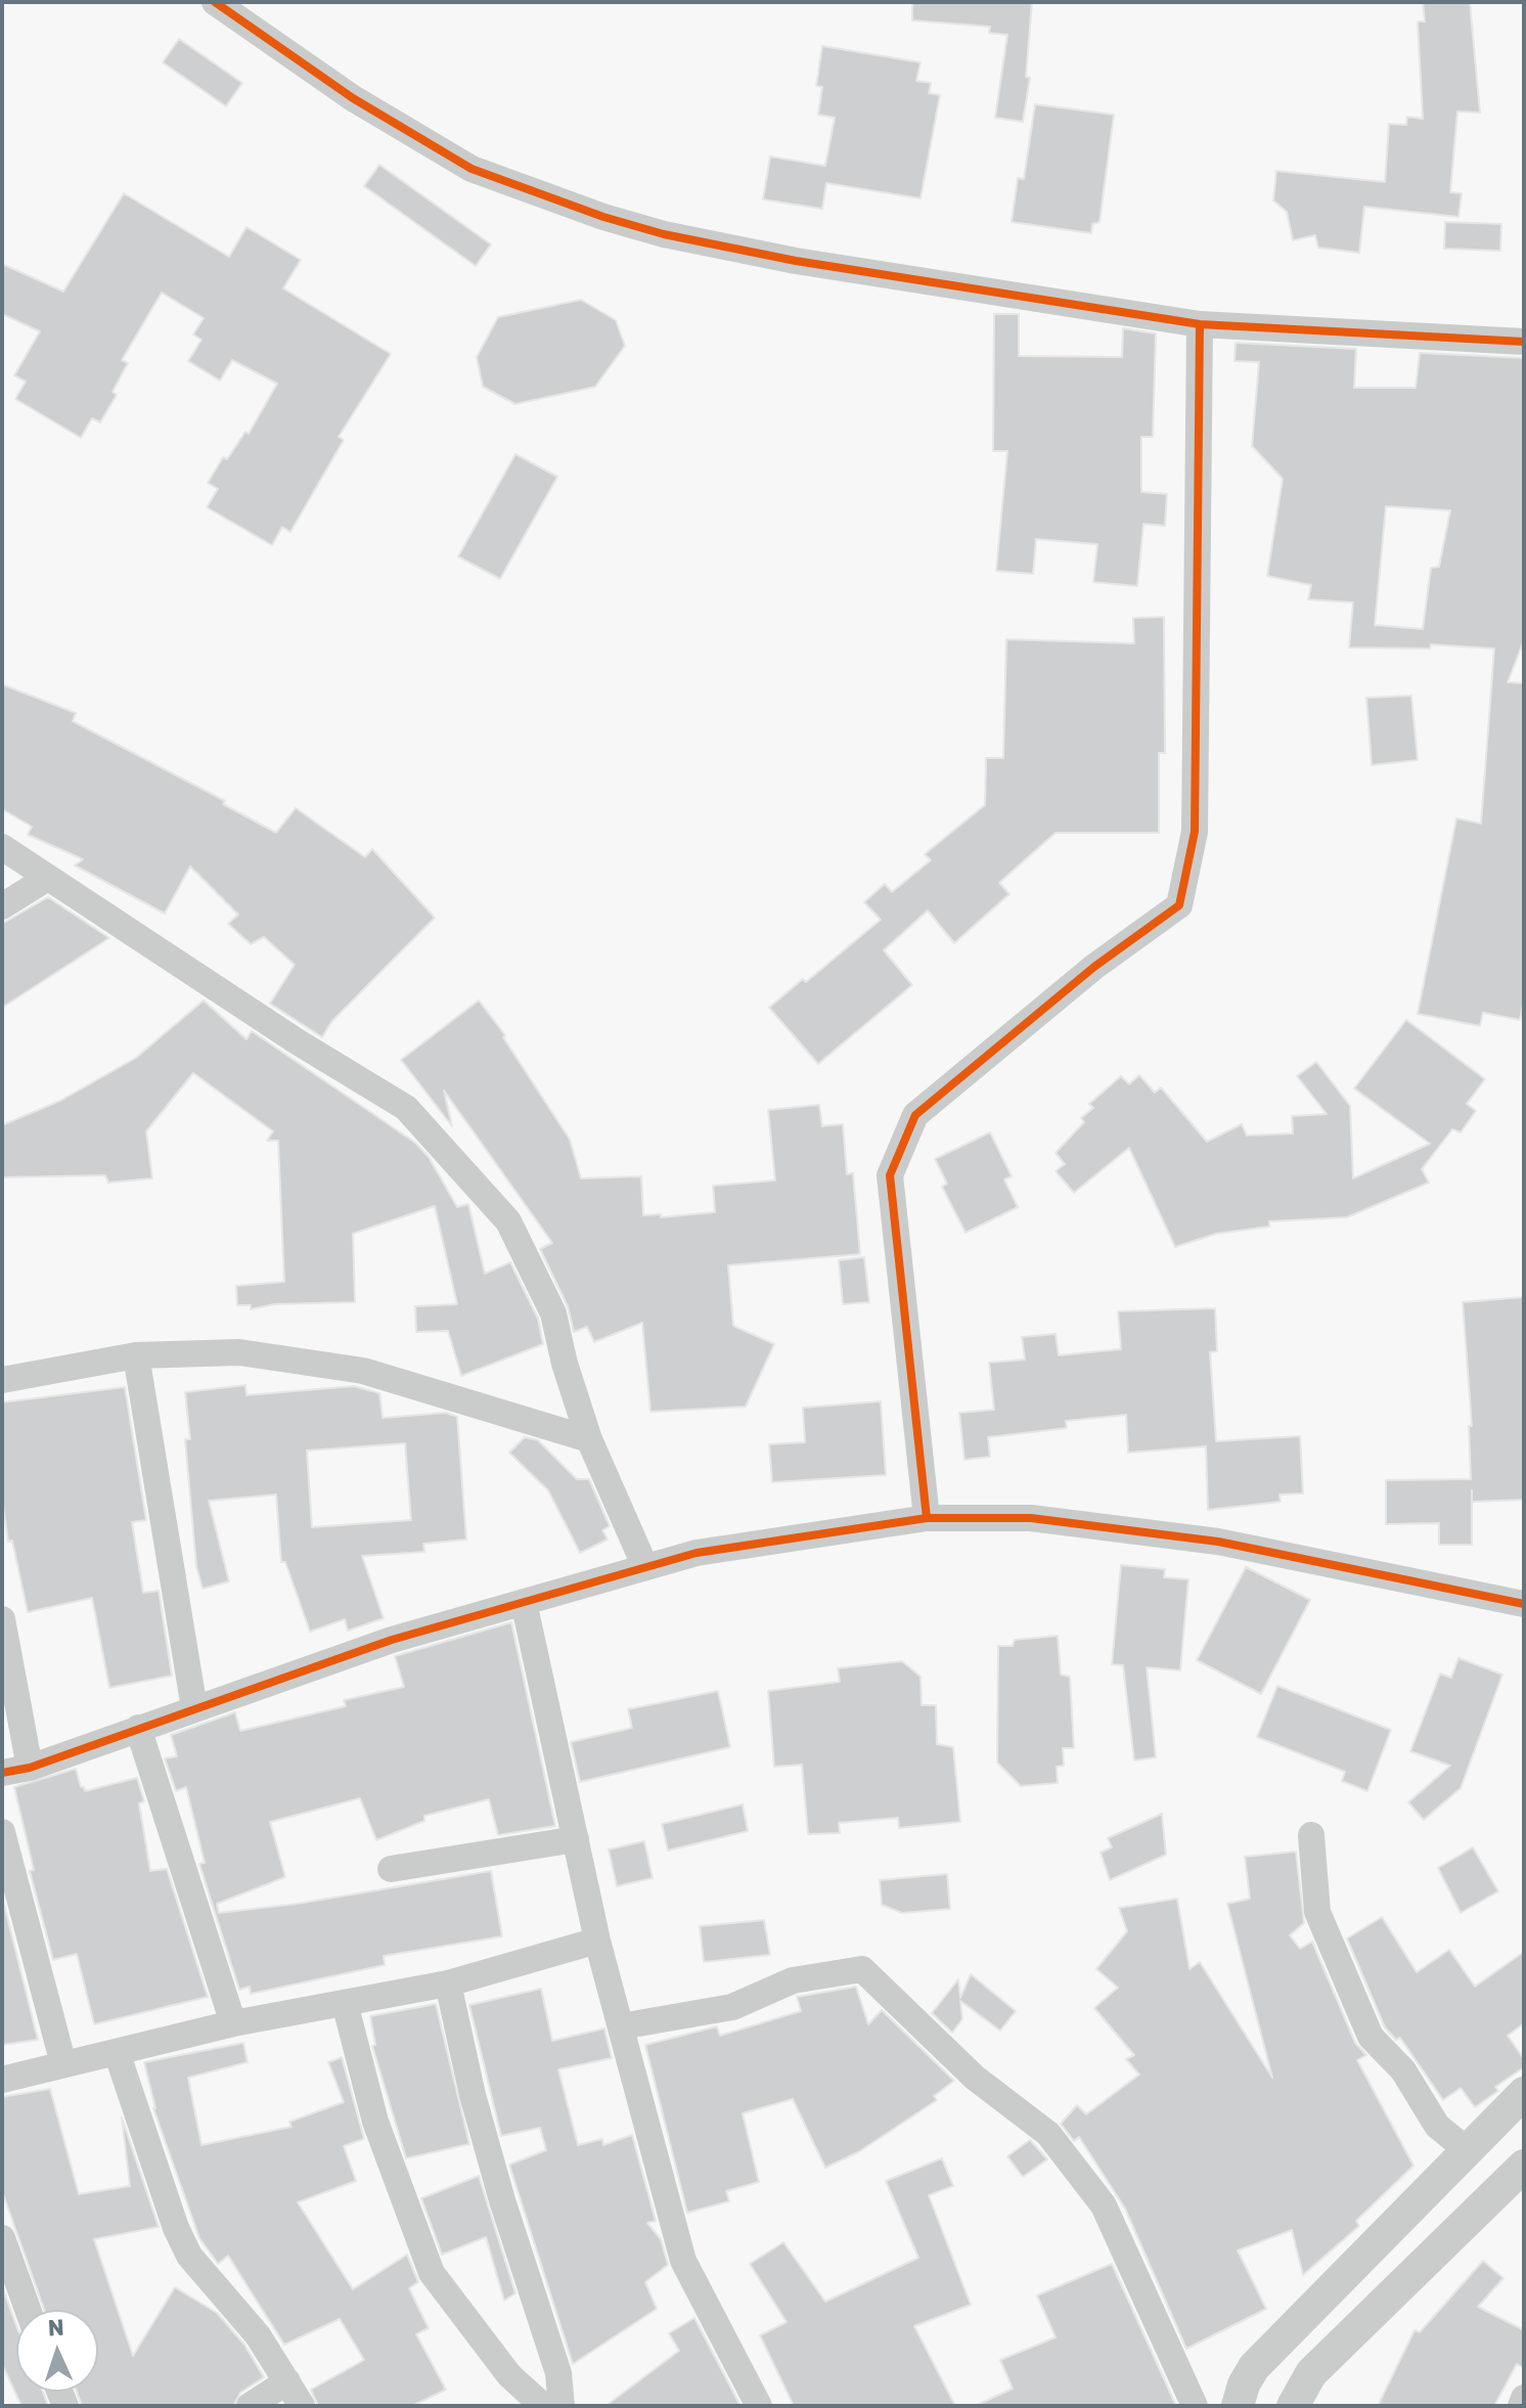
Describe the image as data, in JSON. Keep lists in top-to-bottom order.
{
  "north": "top"
}
